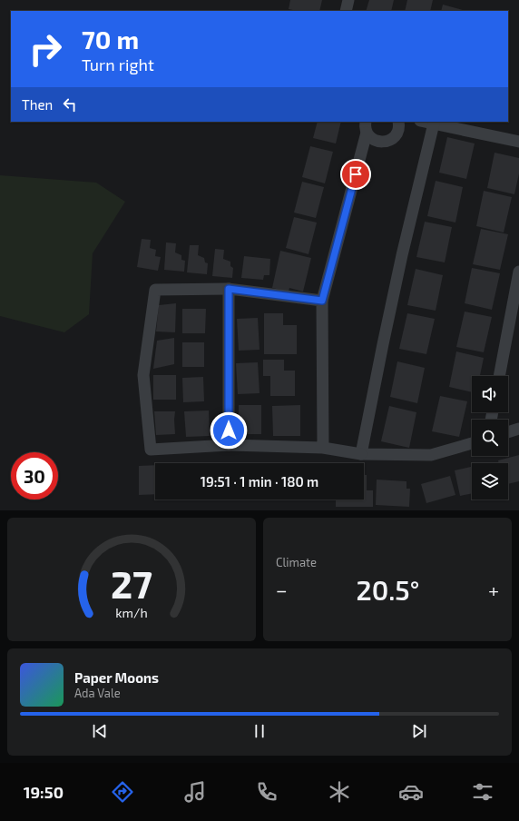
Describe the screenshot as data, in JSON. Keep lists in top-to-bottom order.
{
  "page": {
    "turn": ["70 m", "Turn right"],
    "then": "Then",
    "limit": "30",
    "trip": "19:51 · 1 min · 180 m",
    "tile": "Climate",
    "heat": ["−", "20.5°", "+"],
    "song": ["Paper Moons", "Ada Vale"],
    "tabs": "19:50",
    "gauge": ["27", "km/h"]
  }
}
